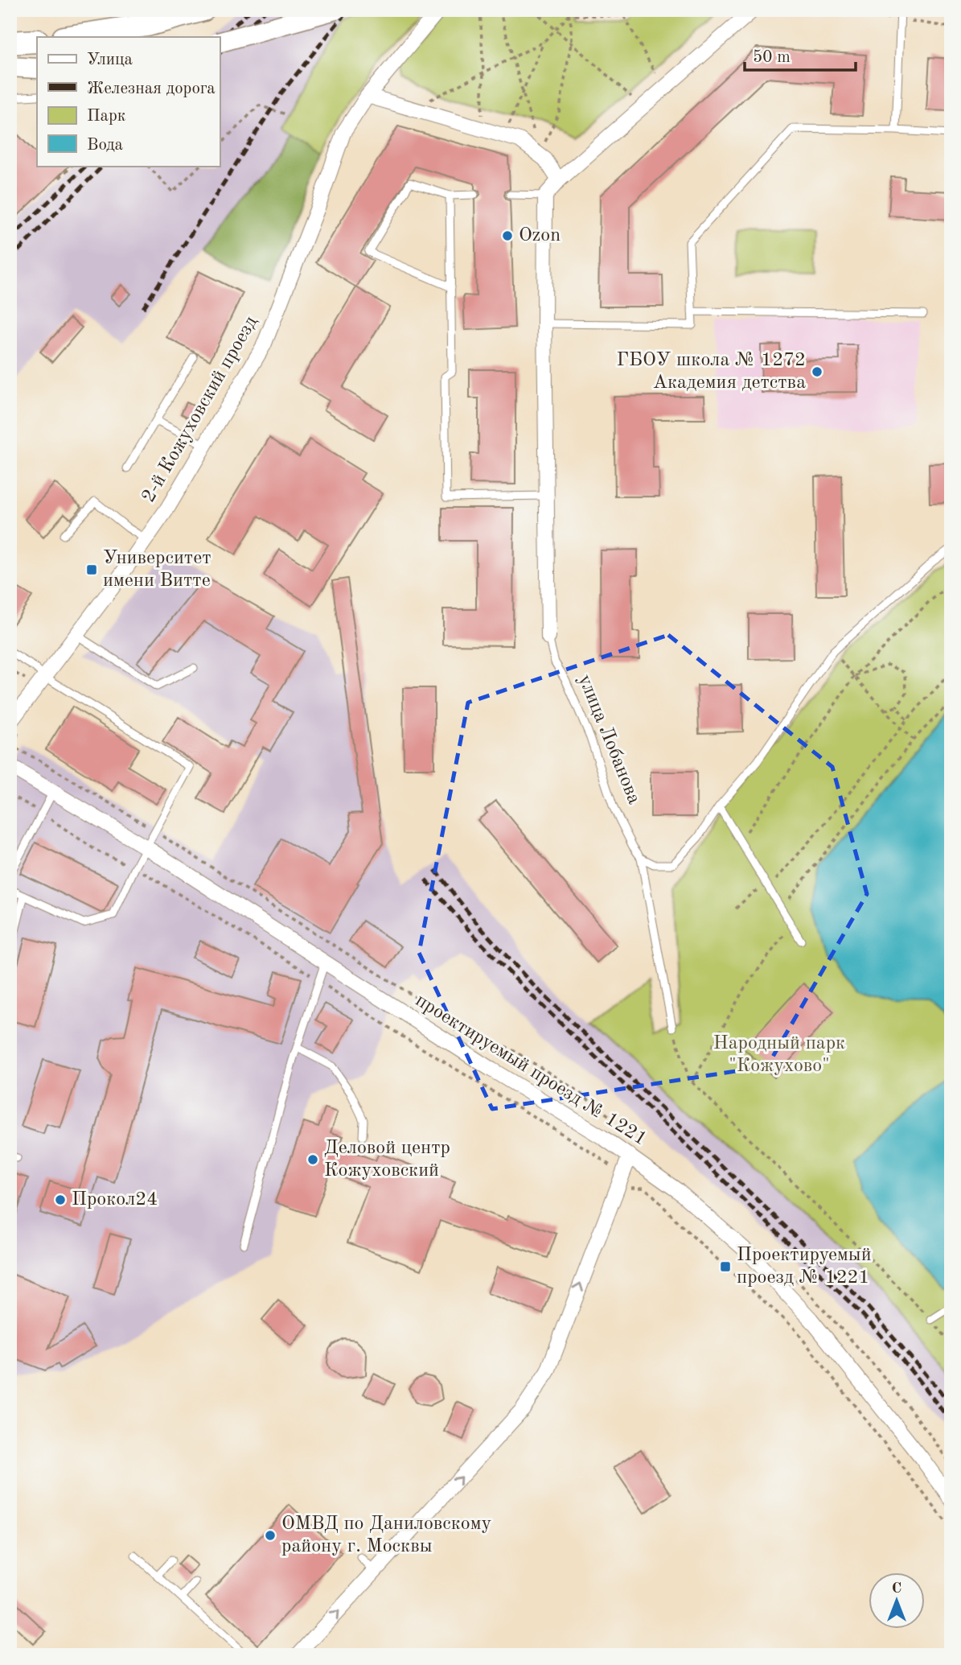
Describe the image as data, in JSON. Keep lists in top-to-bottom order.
{
  "streets": {
    "street": ["2-й Кожуховский проезд", "улица Лобанова", "проектируемый проезд № 1221"]
  },
  "parks": ["Народный парк \"Кожухово\""],
  "places": {
    "other": [
      "Ozon",
      "ГБОУ школа № 1272 Академия детства",
      "Деловой центр Кожуховский",
      "Прокол24",
      "ОМВД по Даниловскому району г. Москвы"
    ],
    "transit": ["Университет имени Витте", "Проектируемый проезд № 1221"]
  },
  "legend": [
    "Улица",
    "Железная дорога",
    "Парк",
    "Вода"
  ],
  "scale_bar": "50 m",
  "north": "top"
}
